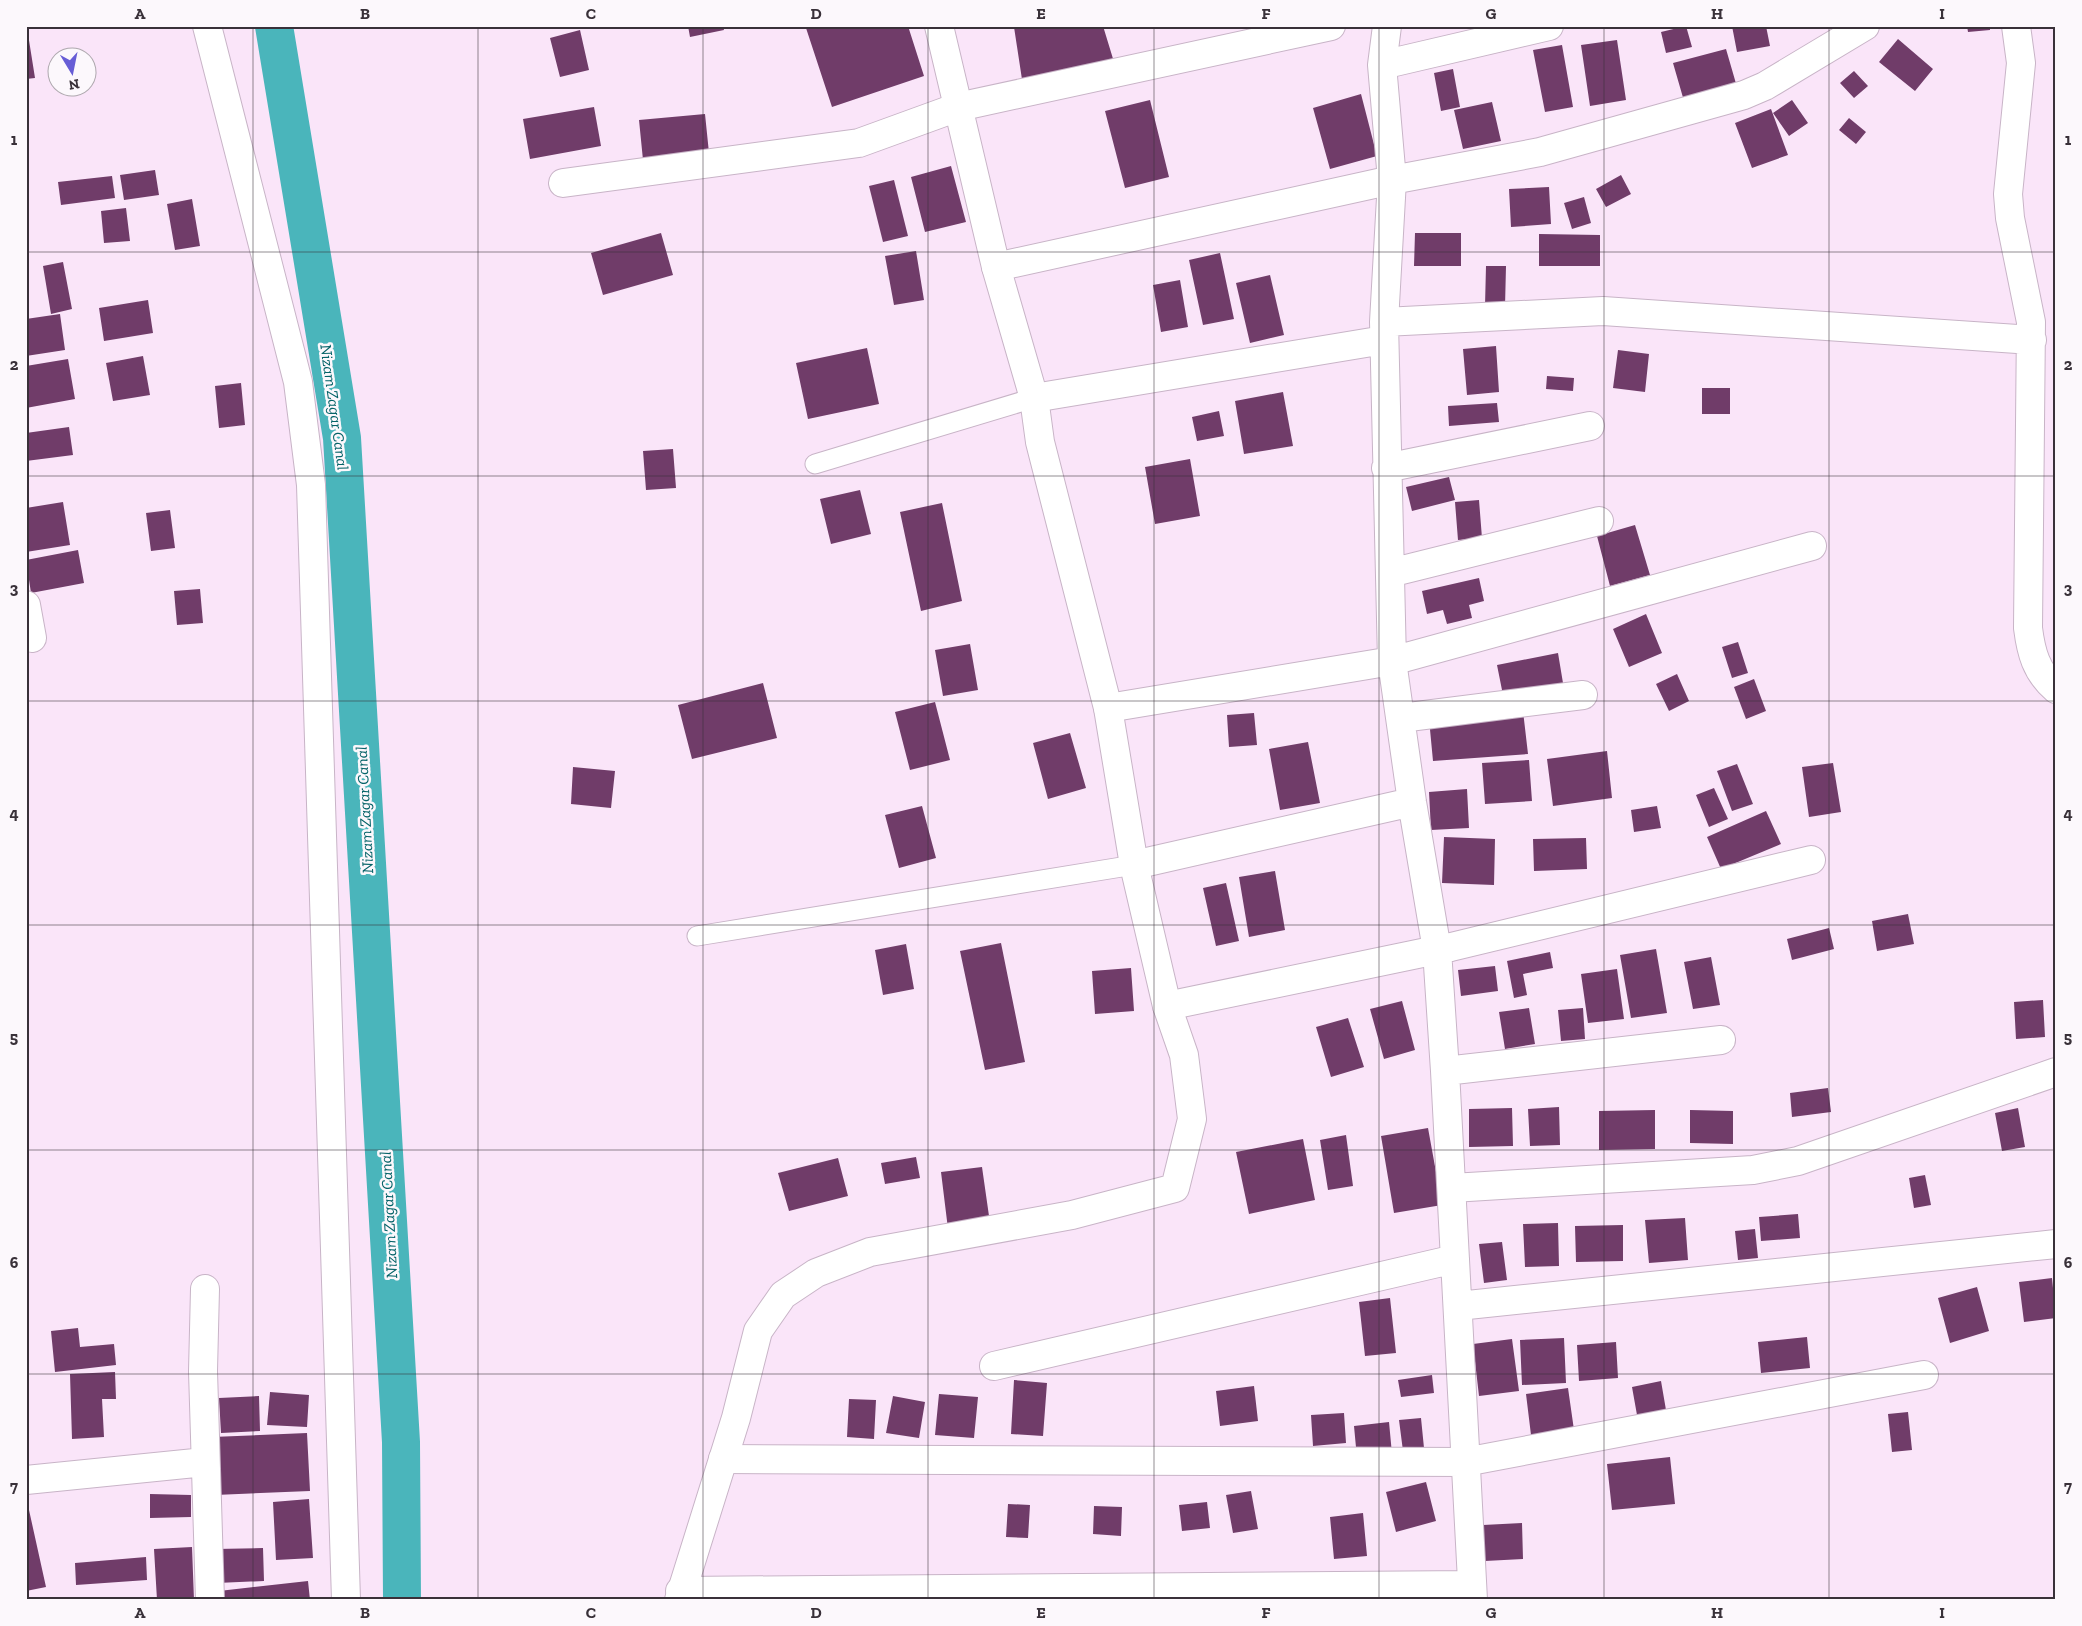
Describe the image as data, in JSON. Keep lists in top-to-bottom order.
{
  "water": ["Nizam Zagar Canal"],
  "north": "bottom",
  "grid": {
    "columns": [
      "A",
      "B",
      "C",
      "D",
      "E",
      "F",
      "G",
      "H",
      "I"
    ],
    "rows": [
      "1",
      "2",
      "3",
      "4",
      "5",
      "6",
      "7"
    ]
  }
}
